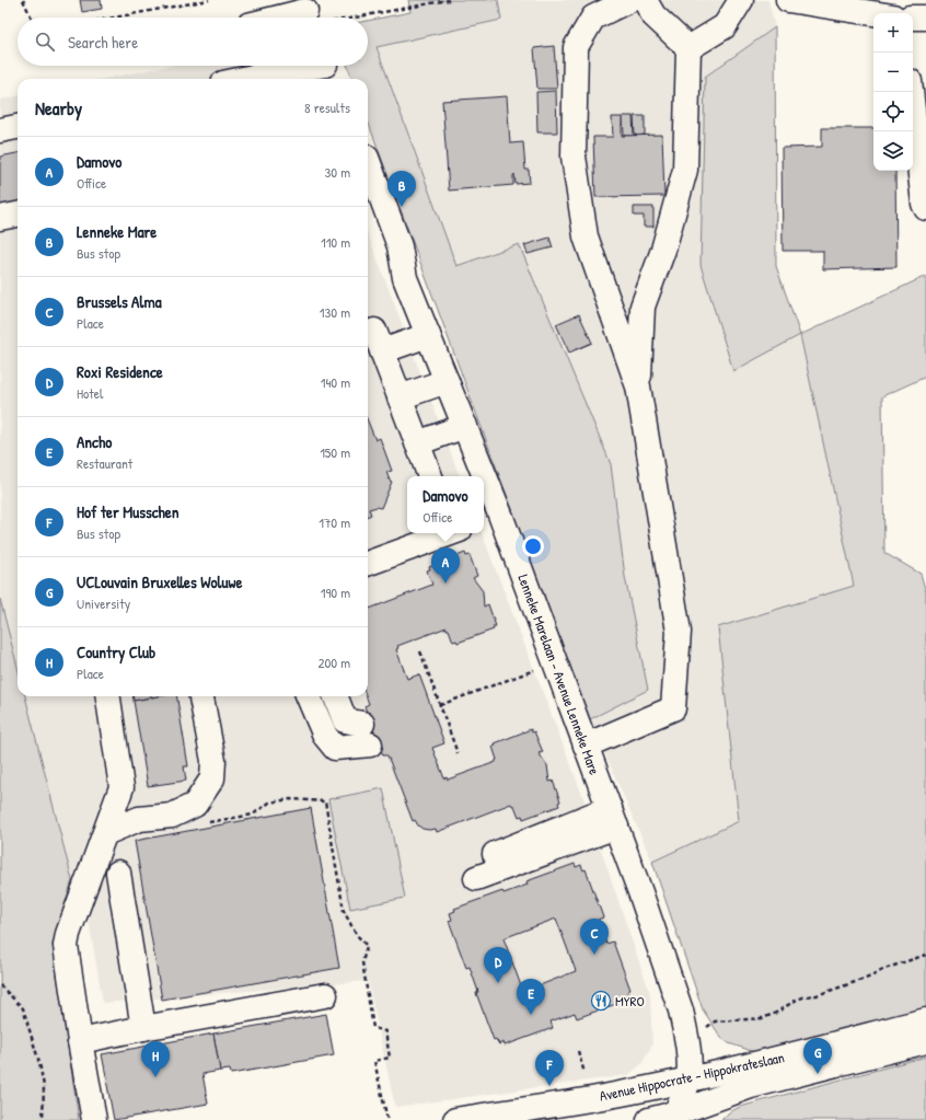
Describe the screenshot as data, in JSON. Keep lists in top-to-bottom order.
{
  "streets": {
    "street": ["Lenneke Marelaan - Avenue Lenneke Mare", "Avenue Hippocrate - Hippokrateslaan"]
  },
  "crossings": [
    ["Lenneke Marelaan - Avenue Lenneke Mare", "Avenue Hippocrate - Hippokrateslaan"]
  ],
  "places": {
    "restaurant": ["MYRO"]
  },
  "page": {
    "map_buttons": ["+", "−"],
    "search": "Search here",
    "heading": ["Nearby", "8 results"],
    "list": [
      {
        "mark": "A",
        "name": "Damovo",
        "note": "Office",
        "value": "30 m"
      },
      {
        "mark": "B",
        "name": "Lenneke Mare",
        "note": "Bus stop",
        "value": "110 m"
      },
      {
        "mark": "C",
        "name": "Brussels Alma",
        "note": "Place",
        "value": "130 m"
      },
      {
        "mark": "D",
        "name": "Roxi Residence",
        "note": "Hotel",
        "value": "140 m"
      },
      {
        "mark": "E",
        "name": "Ancho",
        "note": "Restaurant",
        "value": "150 m"
      },
      {
        "mark": "F",
        "name": "Hof ter Musschen",
        "note": "Bus stop",
        "value": "170 m"
      },
      {
        "mark": "G",
        "name": "UCLouvain Bruxelles Woluwe",
        "note": "University",
        "value": "190 m"
      },
      {
        "mark": "H",
        "name": "Country Club",
        "note": "Place",
        "value": "200 m"
      }
    ],
    "pins": [
      "B",
      "A",
      "C",
      "D",
      "E",
      "G",
      "H",
      "F"
    ],
    "popup": ["Damovo", "Office"]
  }
}
